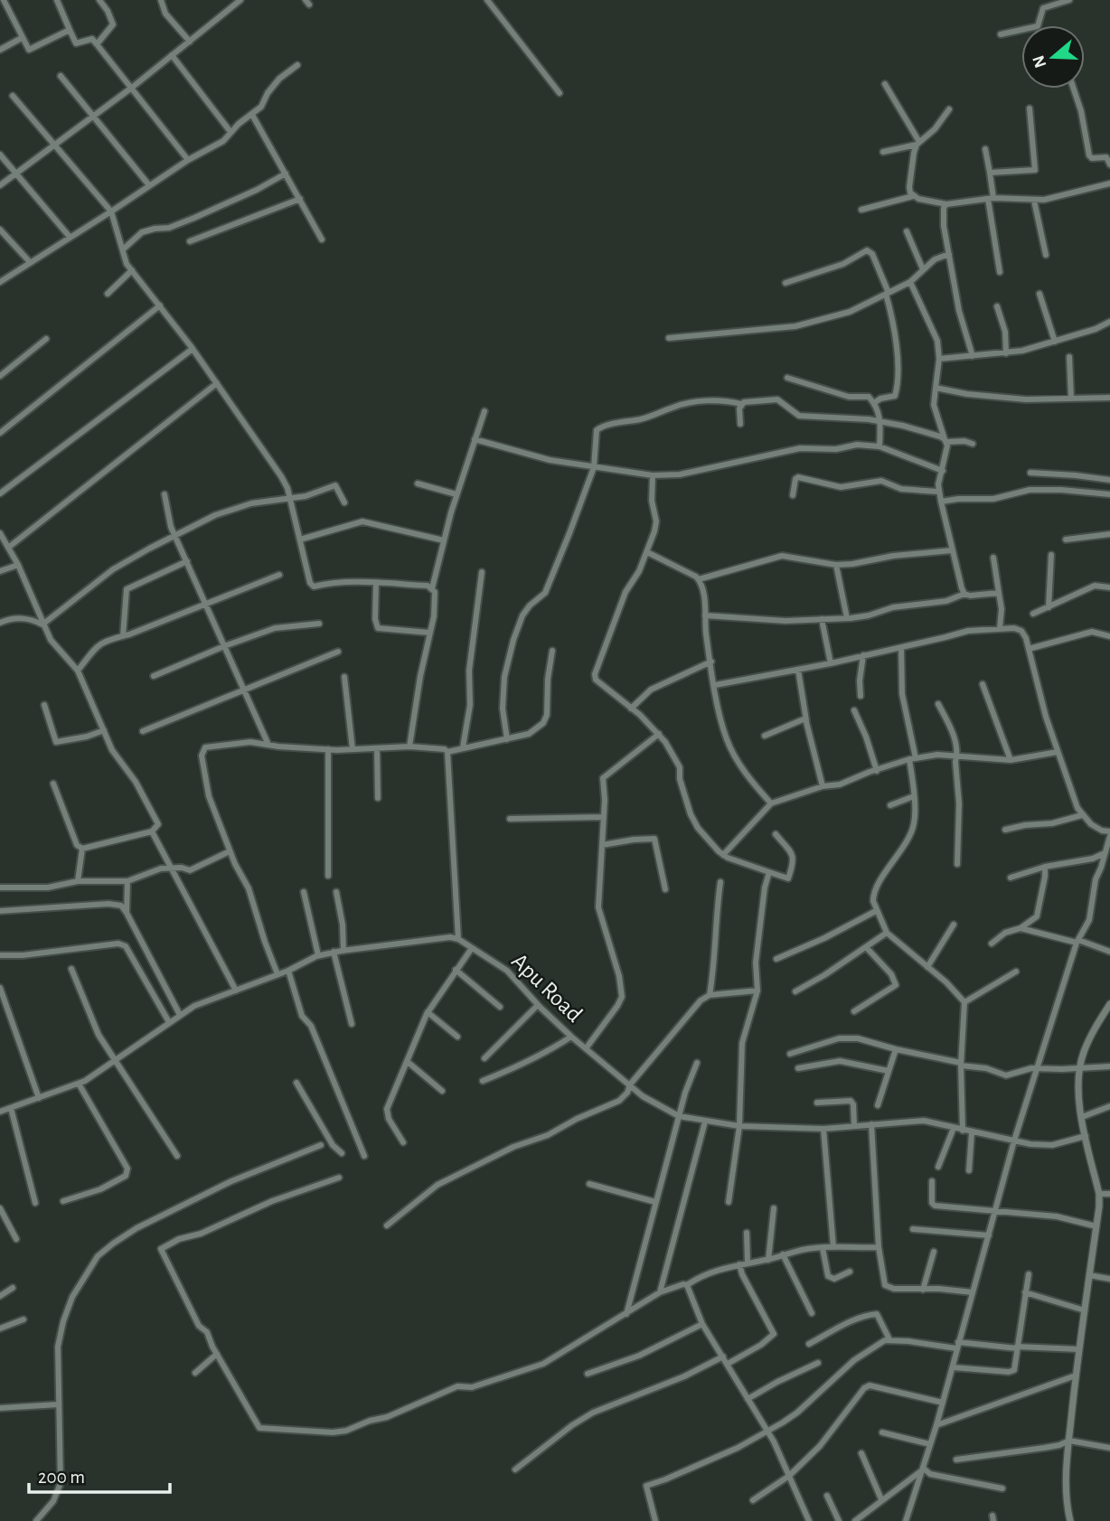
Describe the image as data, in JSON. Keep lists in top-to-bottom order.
{
  "streets": {
    "street": ["Apu Road"]
  },
  "scale_bar": "200 m",
  "north": "left"
}
